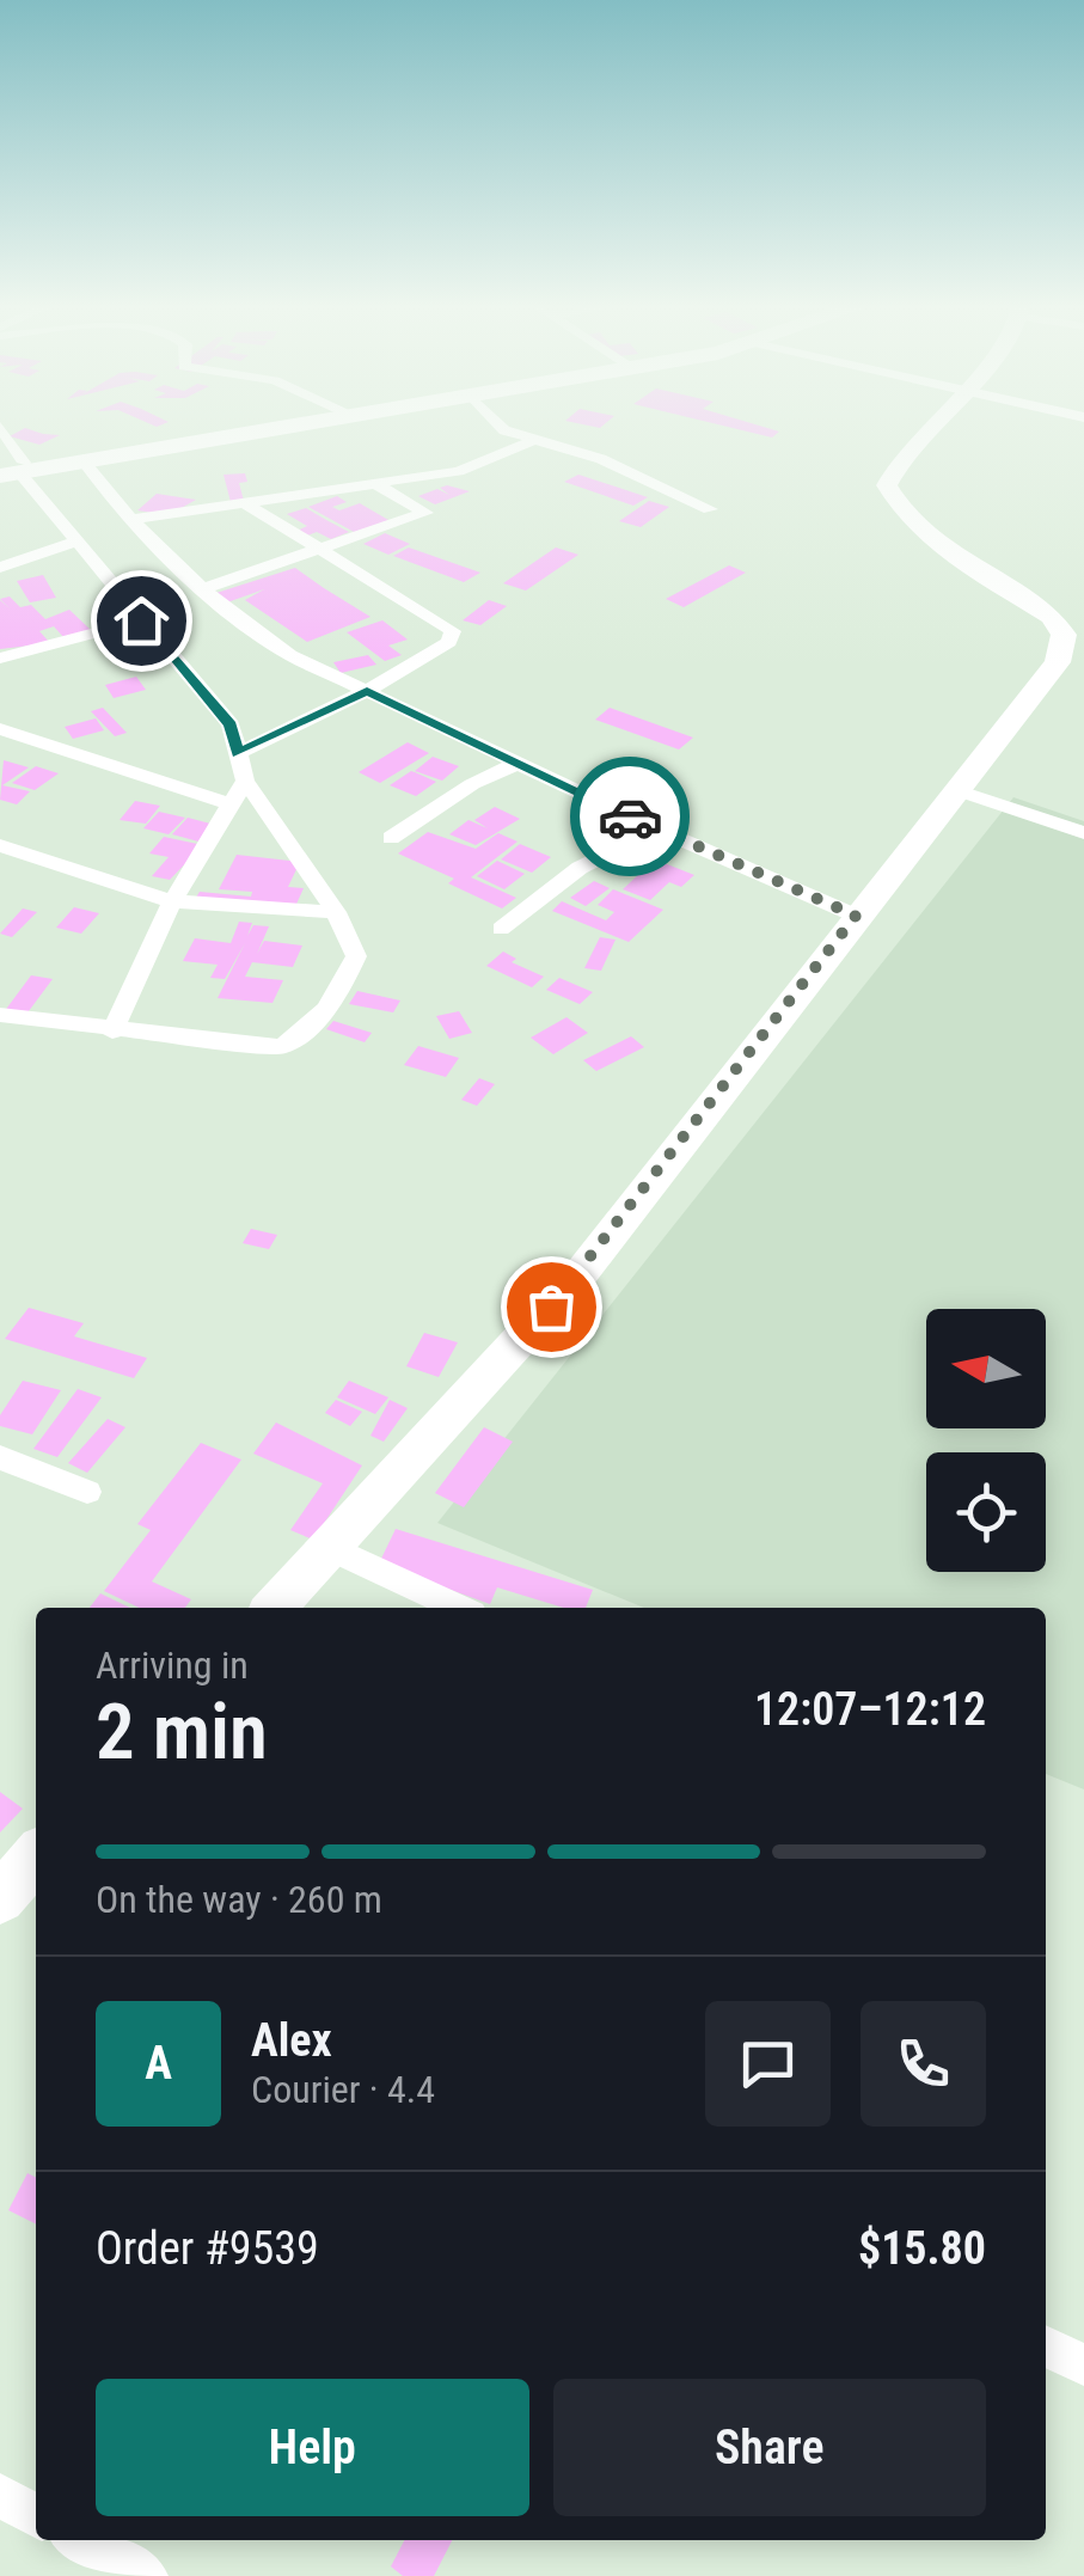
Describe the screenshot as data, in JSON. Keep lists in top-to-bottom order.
{
  "north": "left",
  "page": {
    "heading": ["2 min", "Arriving in", "12:07–12:12"],
    "panel": [
      "Alex",
      "Courier · 4.4",
      "Order #9539",
      "$15.80"
    ],
    "bar": "On the way · 260 m",
    "round": "A",
    "buttons": ["Help", "Share"]
  }
}
